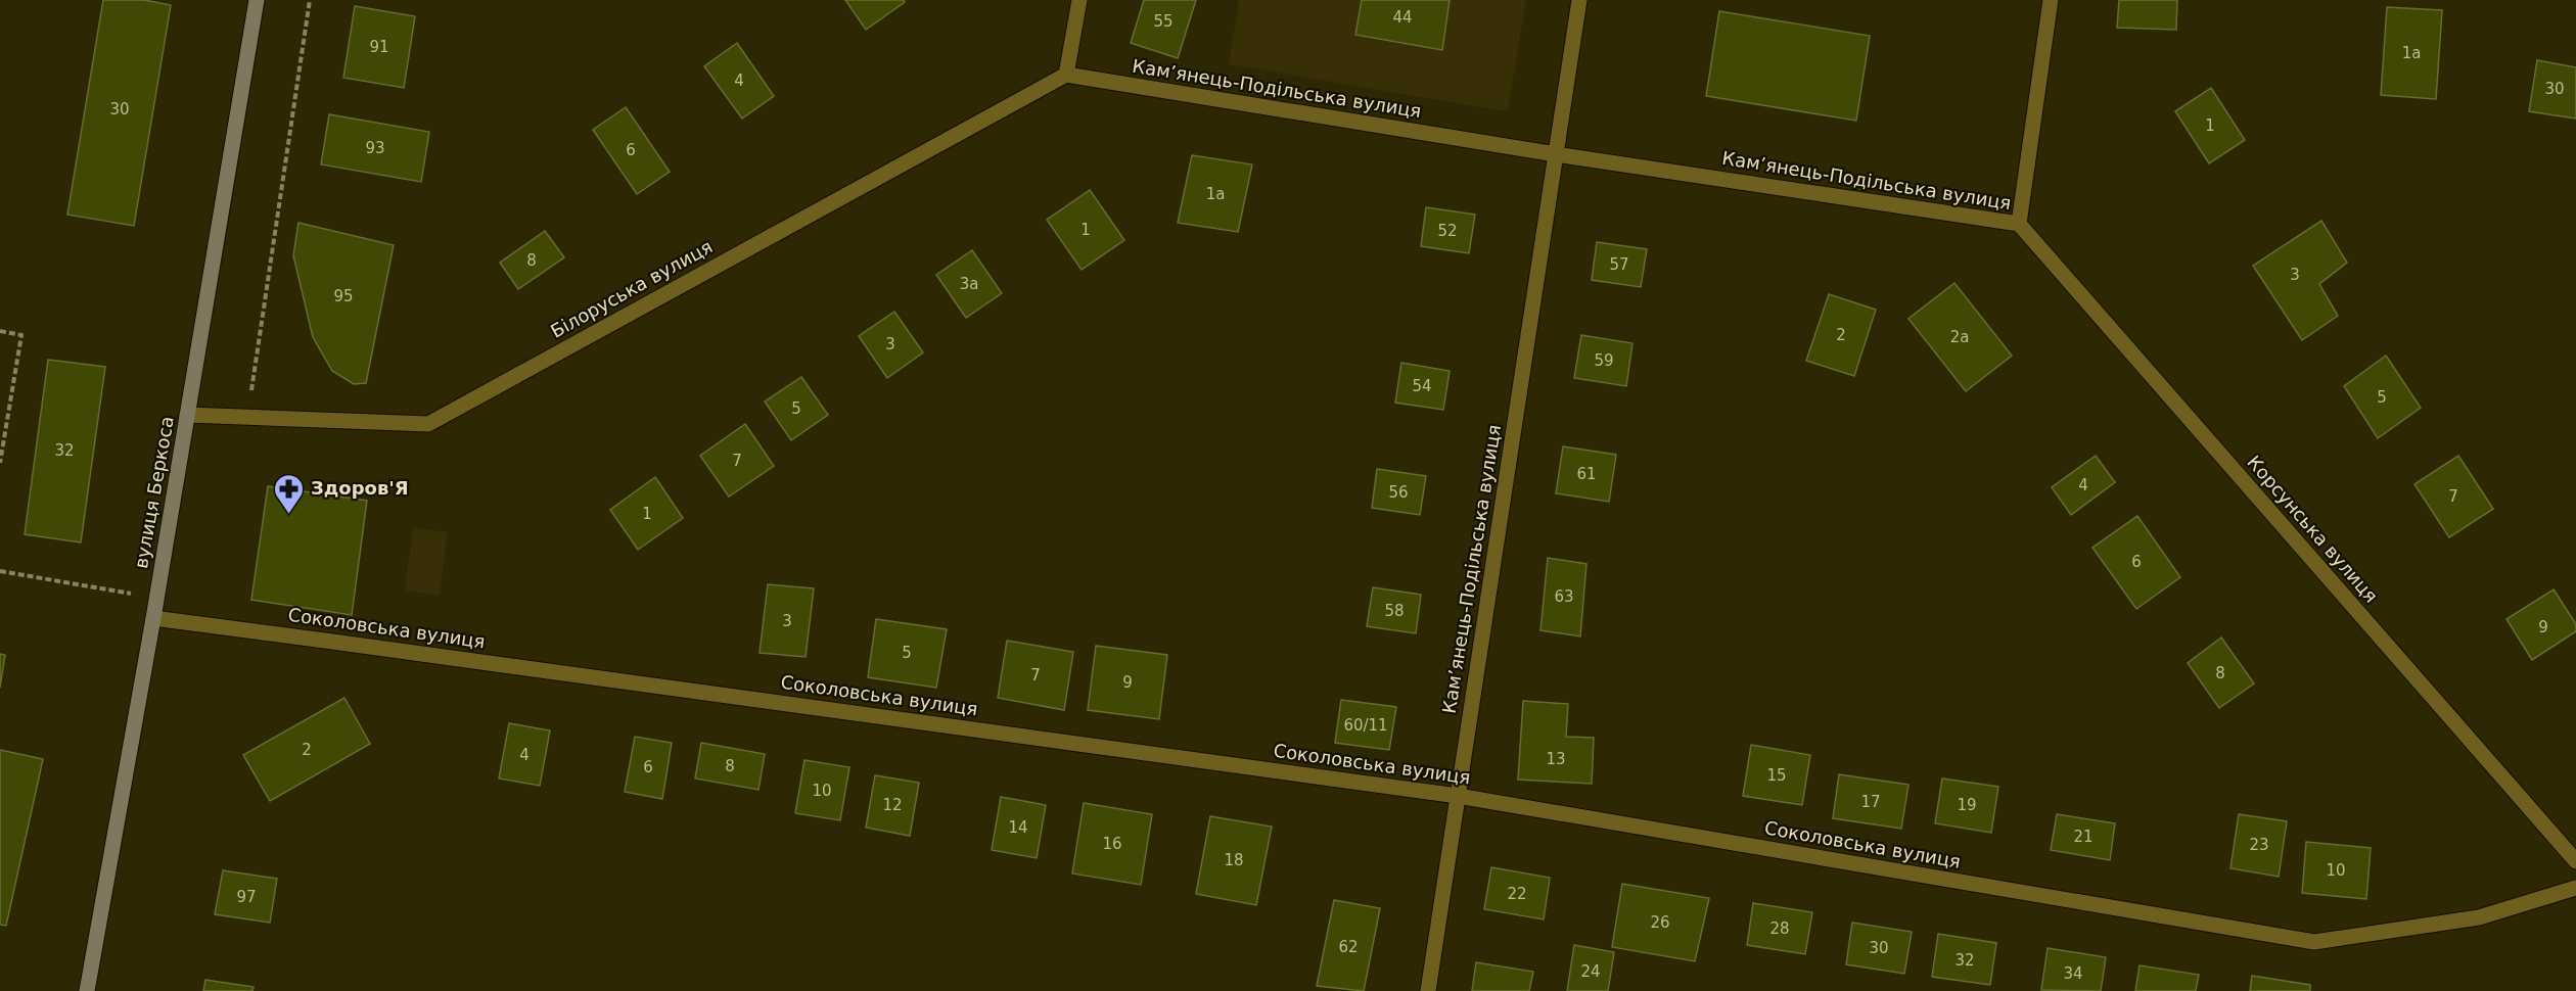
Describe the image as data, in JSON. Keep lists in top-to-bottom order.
{
  "streets": {
    "street": [
      "Кам’янець-Подільська вулиця",
      "Білоруська вулиця",
      "вулиця Беркоса",
      "Корсунська вулиця",
      "Соколовська вулиця"
    ]
  },
  "crossings": [
    ["Кам’янець-Подільська вулиця", "Білоруська вулиця"],
    ["Кам’янець-Подільська вулиця", "Корсунська вулиця"],
    ["Кам’янець-Подільська вулиця", "Соколовська вулиця"],
    ["Білоруська вулиця", "вулиця Беркоса"],
    ["вулиця Беркоса", "Соколовська вулиця"]
  ],
  "places": {
    "pharmacy": ["Здоров'Я"]
  },
  "house_numbers": [
    "44",
    "55",
    "91",
    "1а",
    "4",
    "30",
    "30",
    "1",
    "93",
    "6",
    "1а",
    "1",
    "52",
    "8",
    "57",
    "3",
    "3а",
    "95",
    "2",
    "2а",
    "3",
    "59",
    "54",
    "5",
    "5",
    "32",
    "7",
    "61",
    "4",
    "56",
    "7",
    "1",
    "6",
    "63",
    "58",
    "3",
    "9",
    "5",
    "8",
    "7",
    "9",
    "60/11",
    "2",
    "4",
    "13",
    "8",
    "6",
    "15",
    "10",
    "17",
    "12",
    "19",
    "14",
    "21",
    "16",
    "23",
    "18",
    "10",
    "22",
    "97",
    "26",
    "28",
    "62",
    "30",
    "32",
    "24",
    "34"
  ]
}
